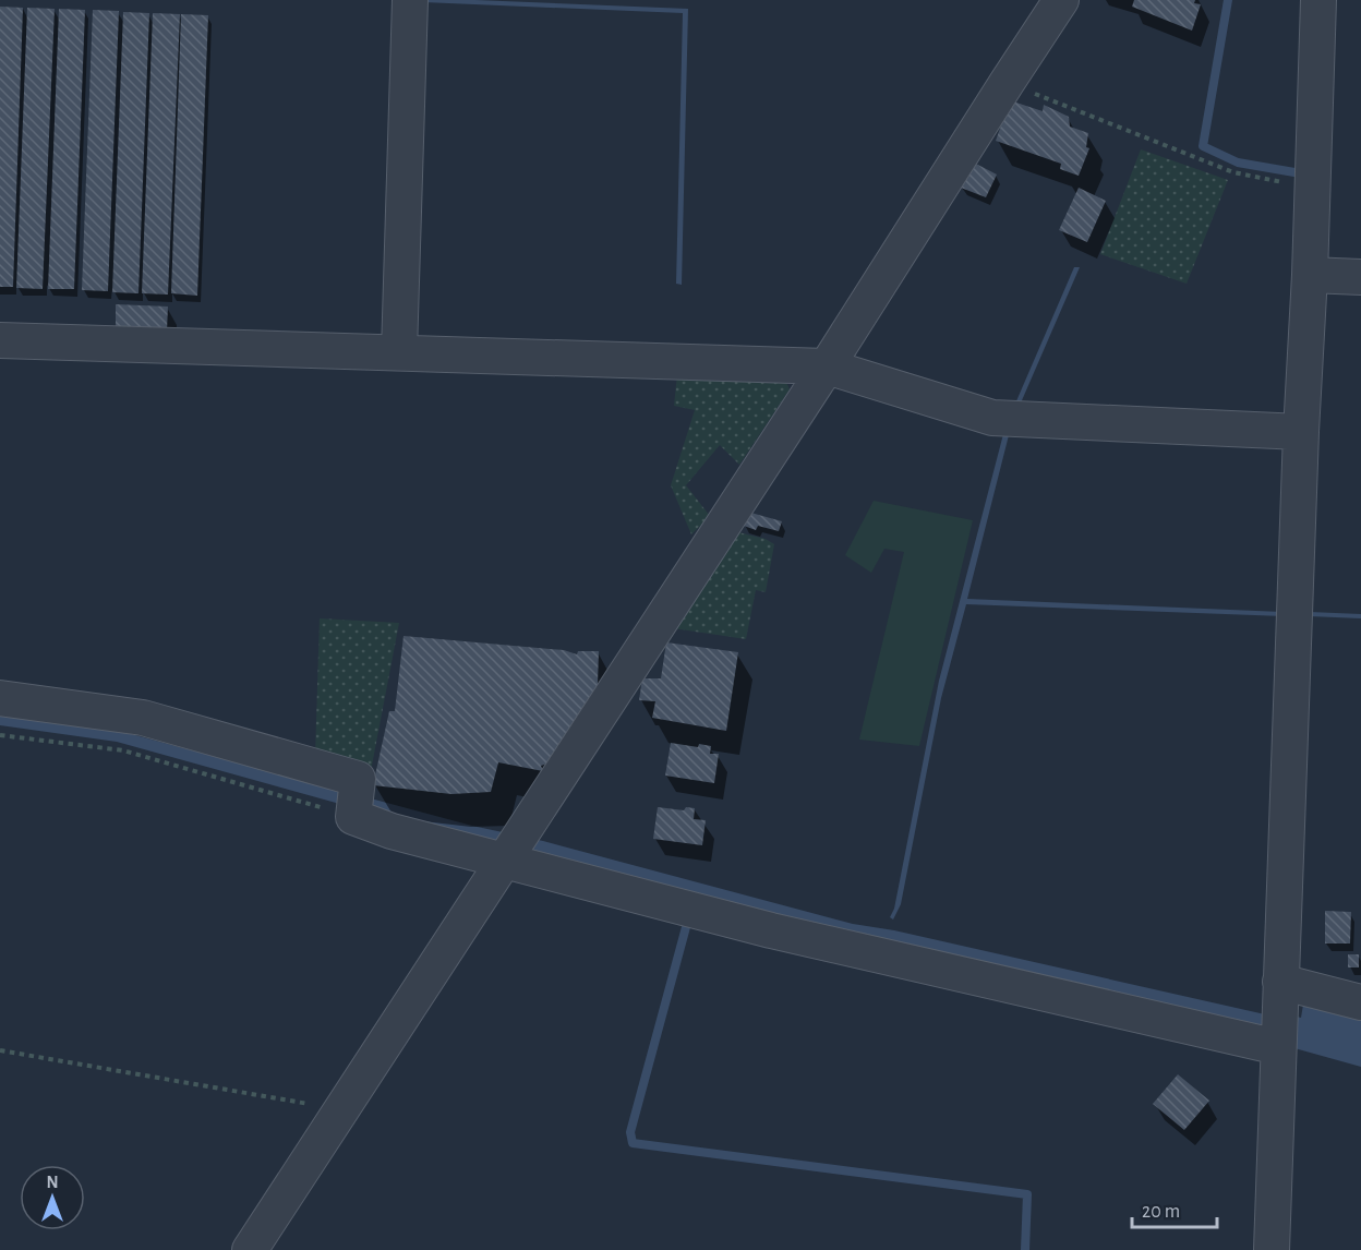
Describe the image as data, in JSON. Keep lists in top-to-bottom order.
{
  "scale_bar": "20 m",
  "north": "top"
}
